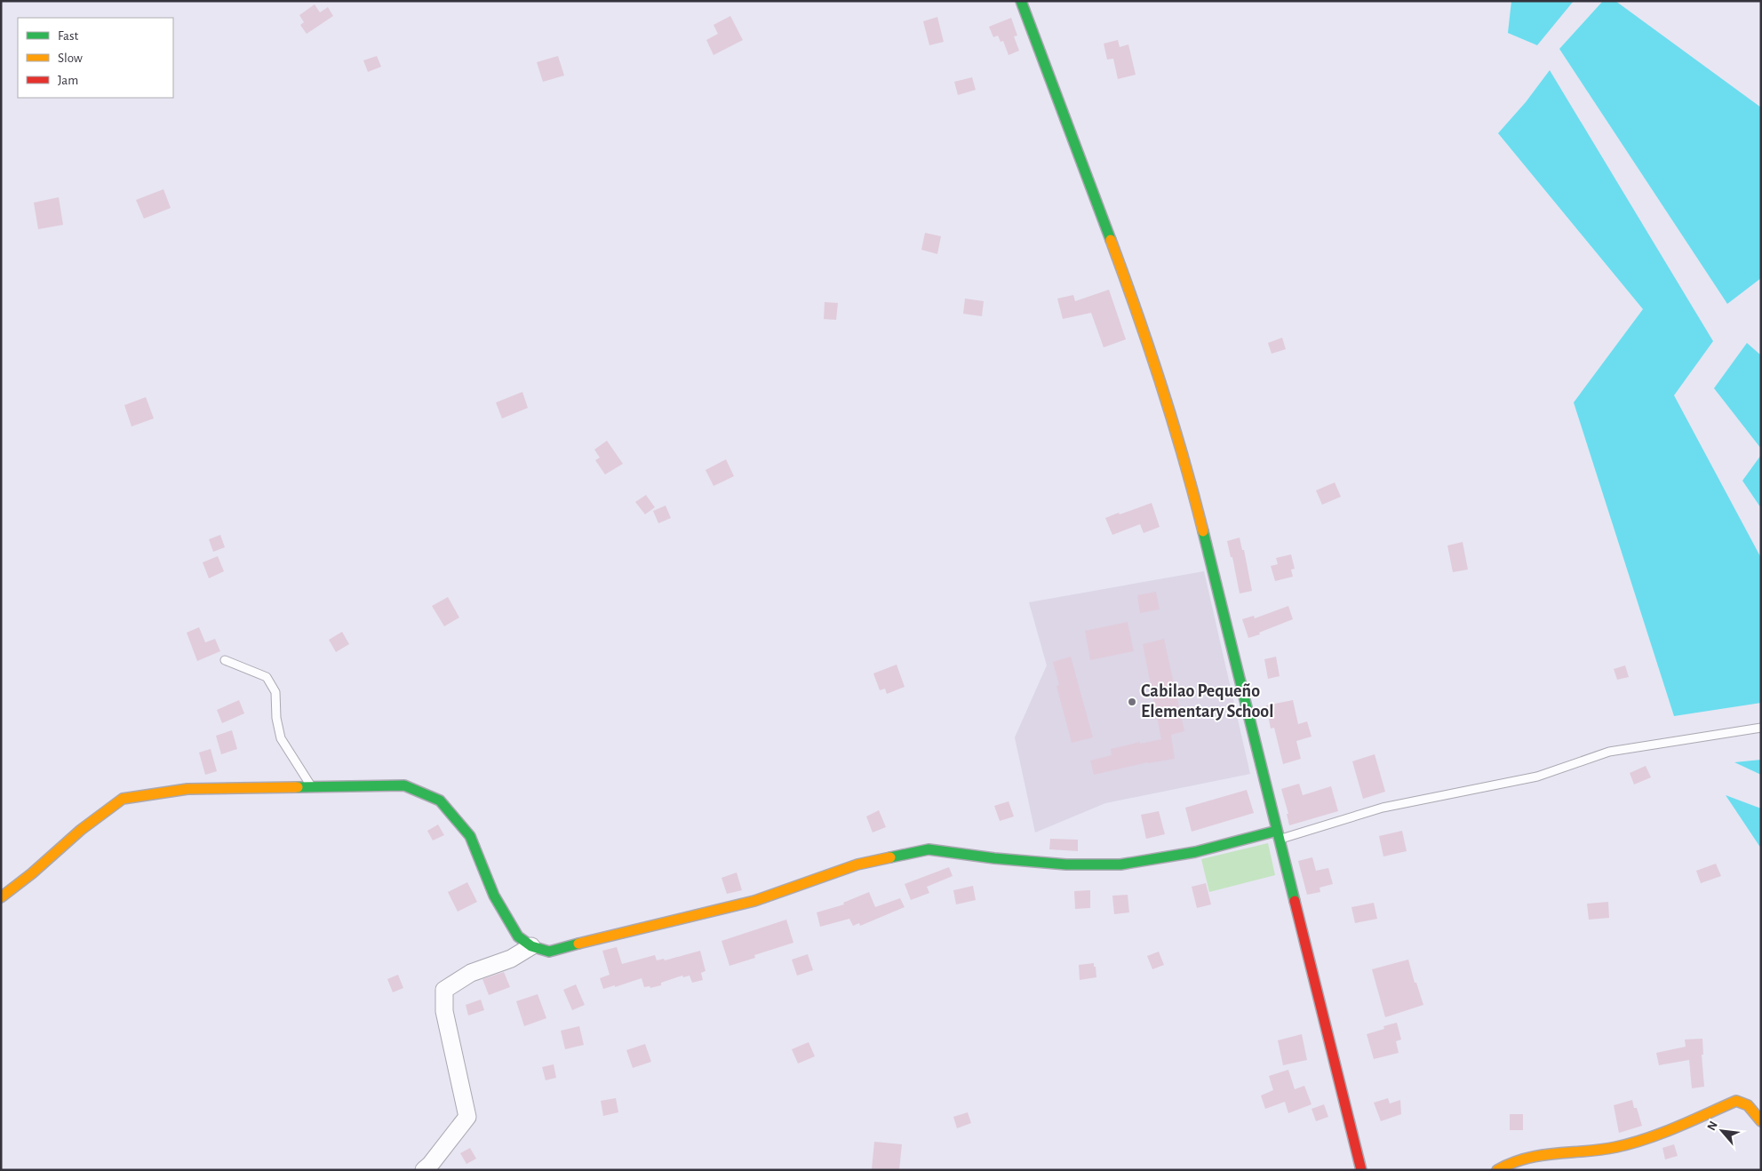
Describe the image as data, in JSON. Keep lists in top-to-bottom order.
{
  "places": ["Cabilao Pequeño Elementary School"],
  "legend": ["Fast", "Slow", "Jam"],
  "north": "top left"
}
